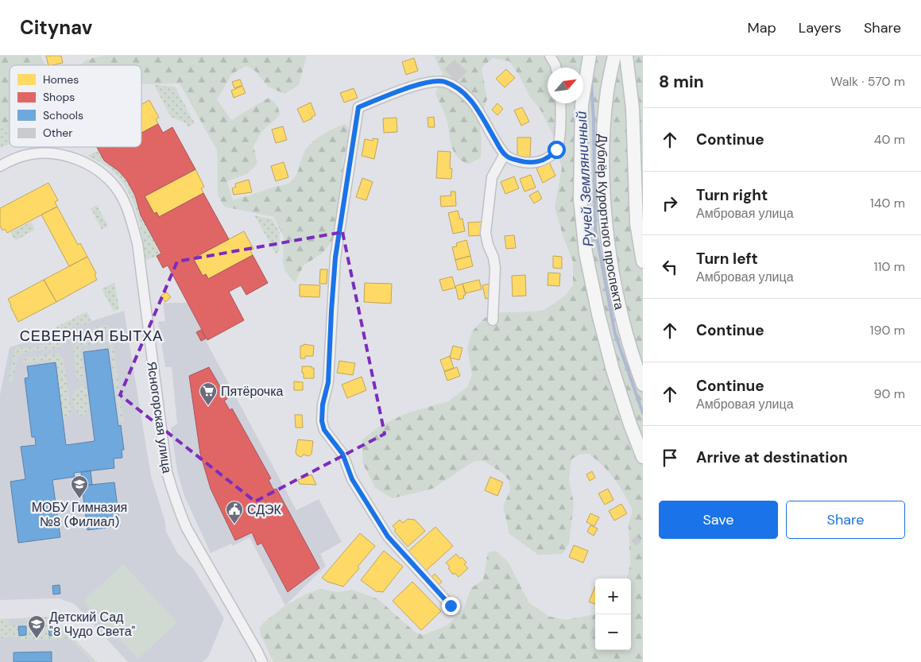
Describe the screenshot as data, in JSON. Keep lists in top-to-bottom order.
{
  "streets": {
    "main road": ["Дублёр Курортного проспекта"],
    "street": ["Ясногорская улица"]
  },
  "districts": ["СЕВЕРНАЯ БЫТХА"],
  "water": ["Ручей Земляничный"],
  "places": {
    "supermarket": ["Пятёрочка"],
    "school or university": ["МОБУ Гимназия №8 (Филиал)", "Детский Сад \"8 Чудо Света\""],
    "public building": ["СДЭК"]
  },
  "legend": [
    "Homes",
    "Shops",
    "Schools",
    "Other"
  ],
  "north": "top right",
  "page": {
    "header": "Citynav",
    "nav": ["Map", "Layers", "Share"],
    "heading": ["8 min", "Walk · 570 m"],
    "list": [
      ["Continue", "40 m"],
      ["Turn right", "Амбровая улица", "140 m"],
      ["Turn left", "Амбровая улица", "110 m"],
      ["Continue", "190 m"],
      ["Continue", "Амбровая улица", "90 m"],
      "Arrive at destination"
    ],
    "buttons": ["Save", "Share"],
    "map_buttons": ["+", "−"]
  }
}
